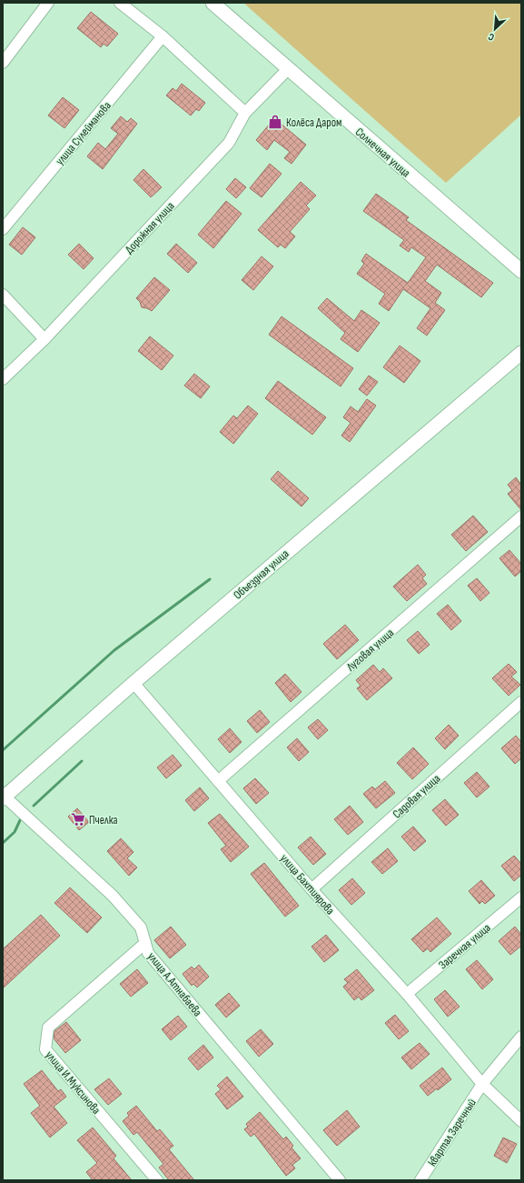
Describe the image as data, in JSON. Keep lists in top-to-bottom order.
{
  "streets": {
    "main road": ["Солнечная улица", "Объездная улица"],
    "street": [
      "улица Сулейманова",
      "Дорожная улица",
      "Луговая улица",
      "Садовая улица",
      "улица Бахтиярова",
      "Заречная улица",
      "улица А.Атнабаева",
      "улица И.Муксинова",
      "квартал Заречный"
    ]
  },
  "crossings": [
    ["Солнечная улица", "Дорожная улица"],
    ["Объездная улица", "улица Бахтиярова"],
    ["Объездная улица", "улица А.Атнабаева"],
    ["Луговая улица", "улица Бахтиярова"],
    ["Садовая улица", "улица Бахтиярова"],
    ["улица Бахтиярова", "Заречная улица"],
    ["улица Бахтиярова", "квартал Заречный"],
    ["улица А.Атнабаева", "улица И.Муксинова"]
  ],
  "places": {
    "shop": ["Колёса Даром"],
    "supermarket": ["Пчелка"]
  },
  "north": "bottom left"
}
